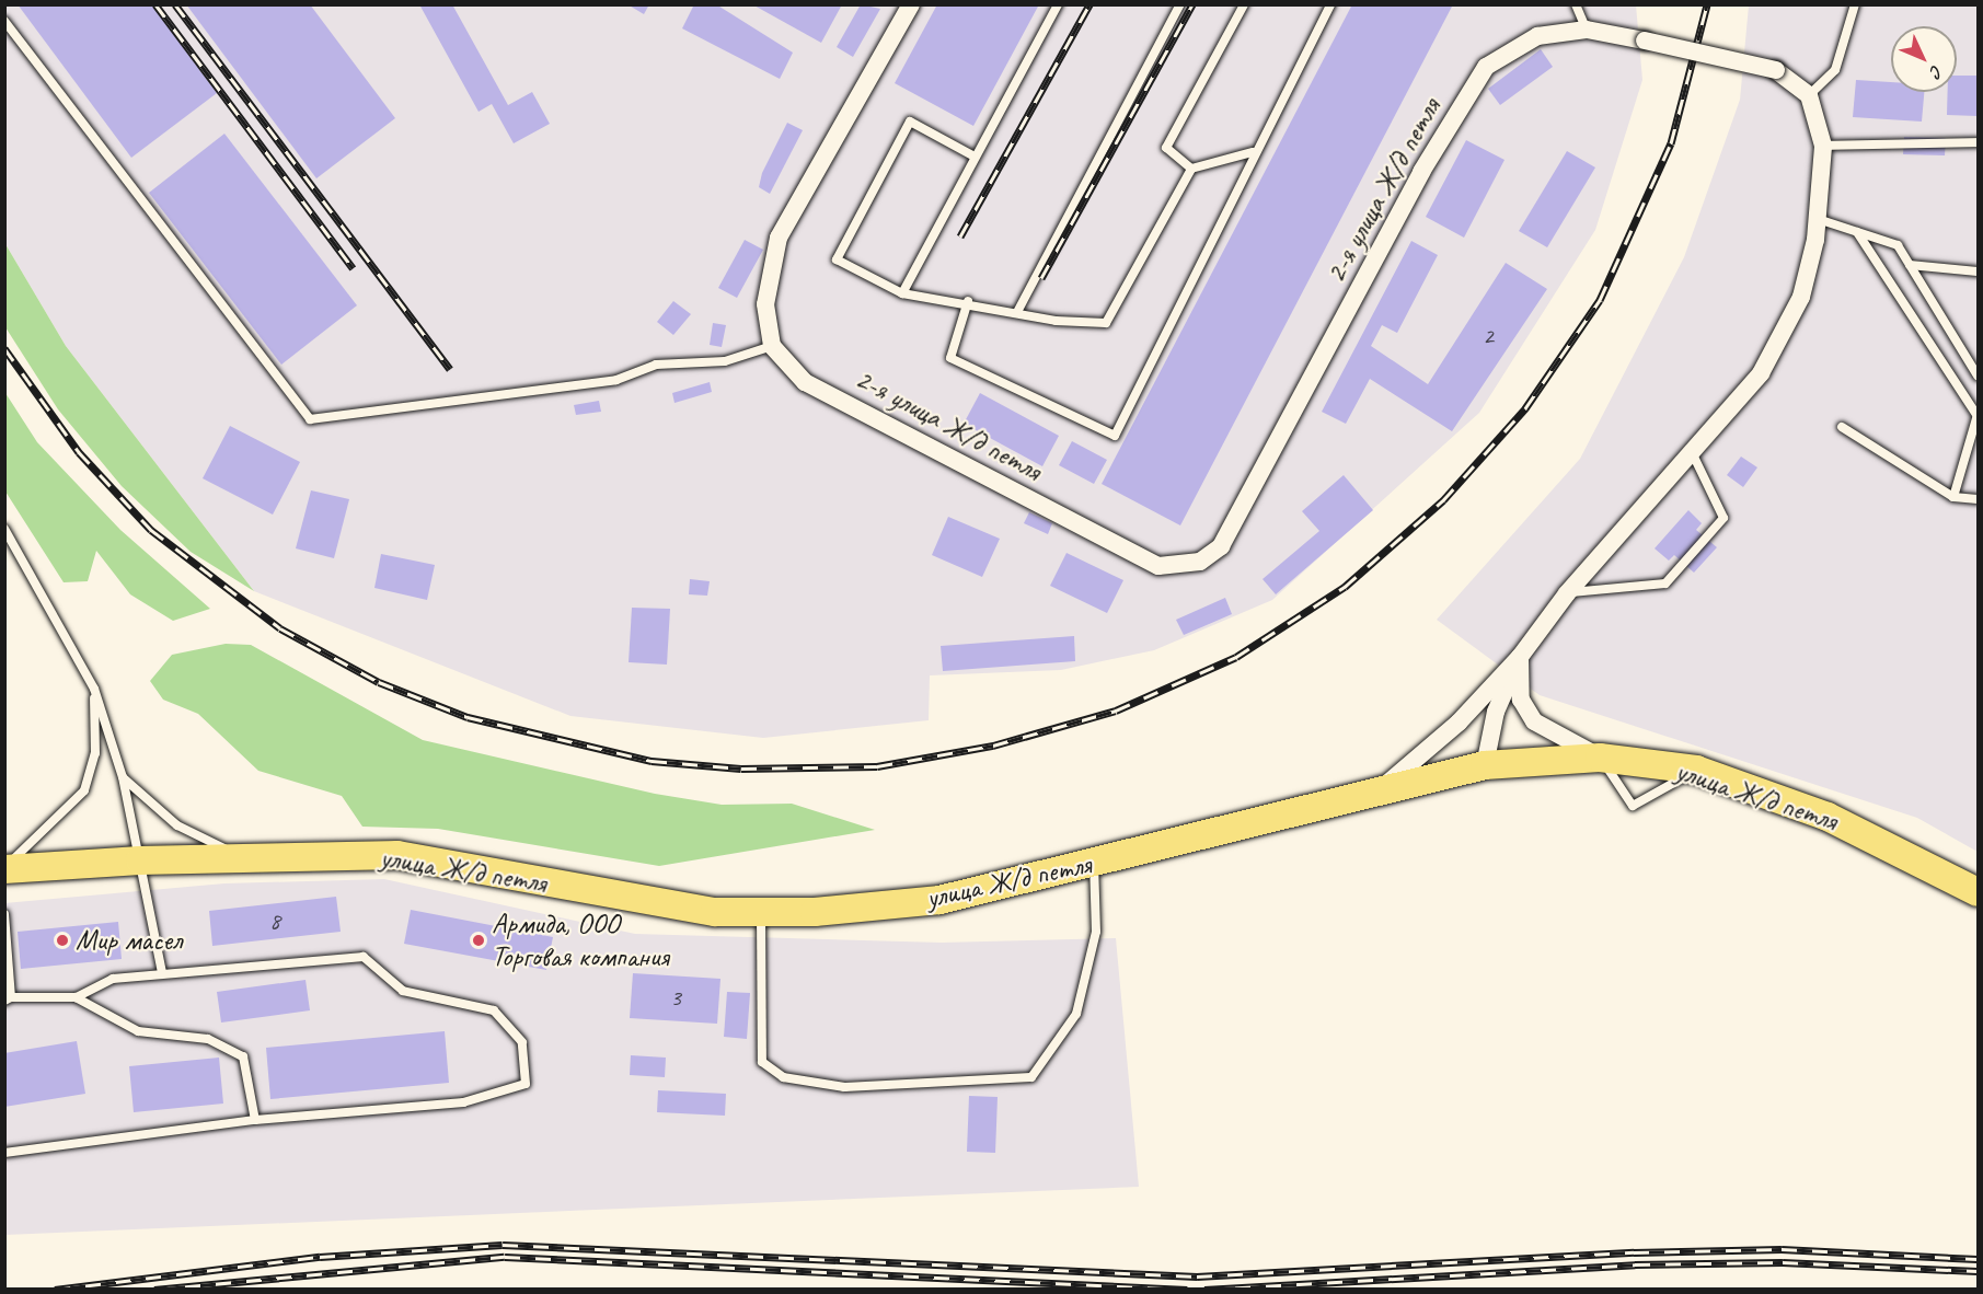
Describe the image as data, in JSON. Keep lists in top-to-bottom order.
{
  "streets": {
    "main road": ["улица Ж/д петля"],
    "street": ["2-я улица Ж/д петля"]
  },
  "places": ["Мир масел", "Армида, ООО Торговая компания"],
  "house_numbers": ["2", "8", "3"],
  "north": "bottom right"
}
